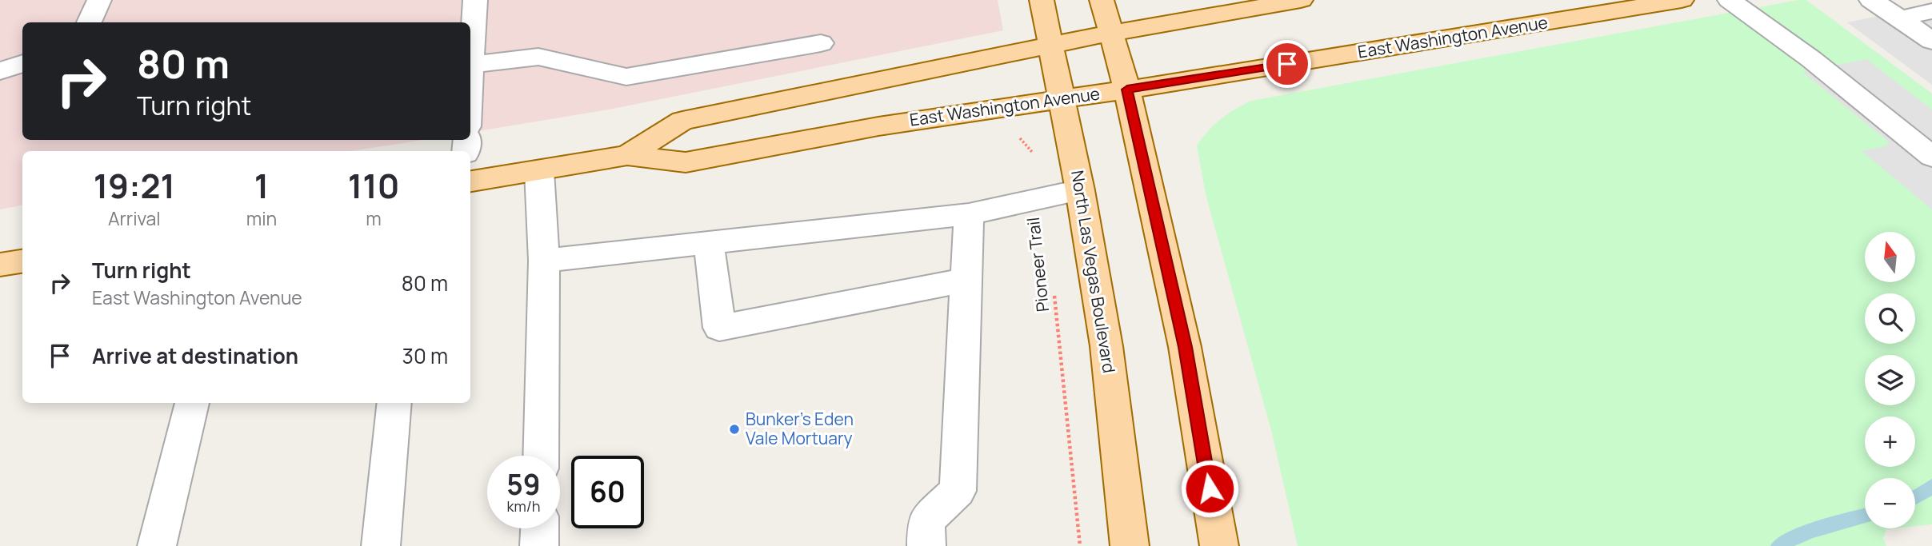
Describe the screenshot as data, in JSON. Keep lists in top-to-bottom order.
{
  "streets": {
    "main road": ["East Washington Avenue", "North Las Vegas Boulevard"],
    "path": ["Pioneer Trail"]
  },
  "crossings": [
    ["East Washington Avenue", "Pioneer Trail"],
    ["East Washington Avenue", "North Las Vegas Boulevard"]
  ],
  "places": ["Bunker's Eden Vale Mortuary"],
  "north": "top",
  "page": {
    "turn": ["80 m", "Turn right"],
    "eta": [
      "19:21",
      "Arrival",
      "1",
      "min",
      "110",
      "m"
    ],
    "map_buttons": ["+", "−"],
    "list": [
      {
        "name": "Turn right",
        "note": "East Washington Avenue",
        "value": "80 m"
      },
      {
        "name": "Arrive at destination",
        "value": "30 m"
      }
    ],
    "speed": "59 km/h",
    "limit": "60"
  }
}
